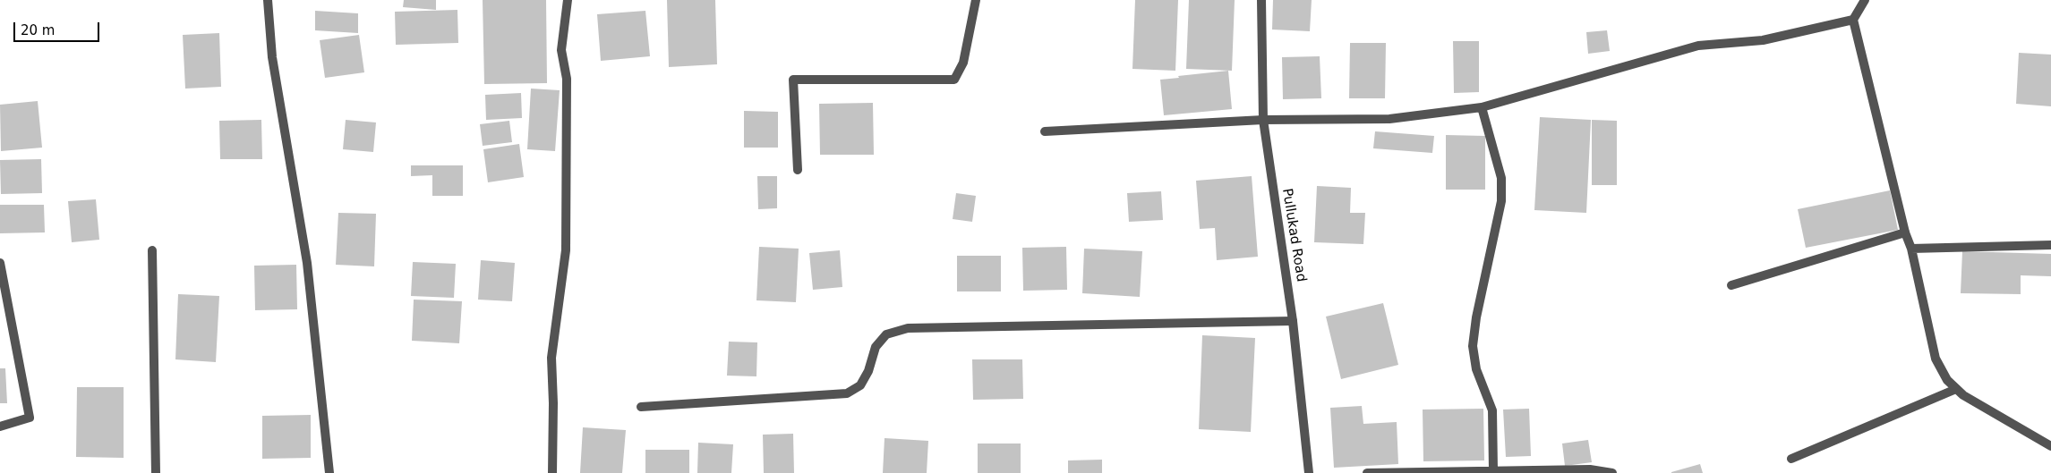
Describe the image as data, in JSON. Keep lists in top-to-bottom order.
{
  "streets": {
    "street": ["Pullukad Road"]
  },
  "scale_bar": "20 m"
}
